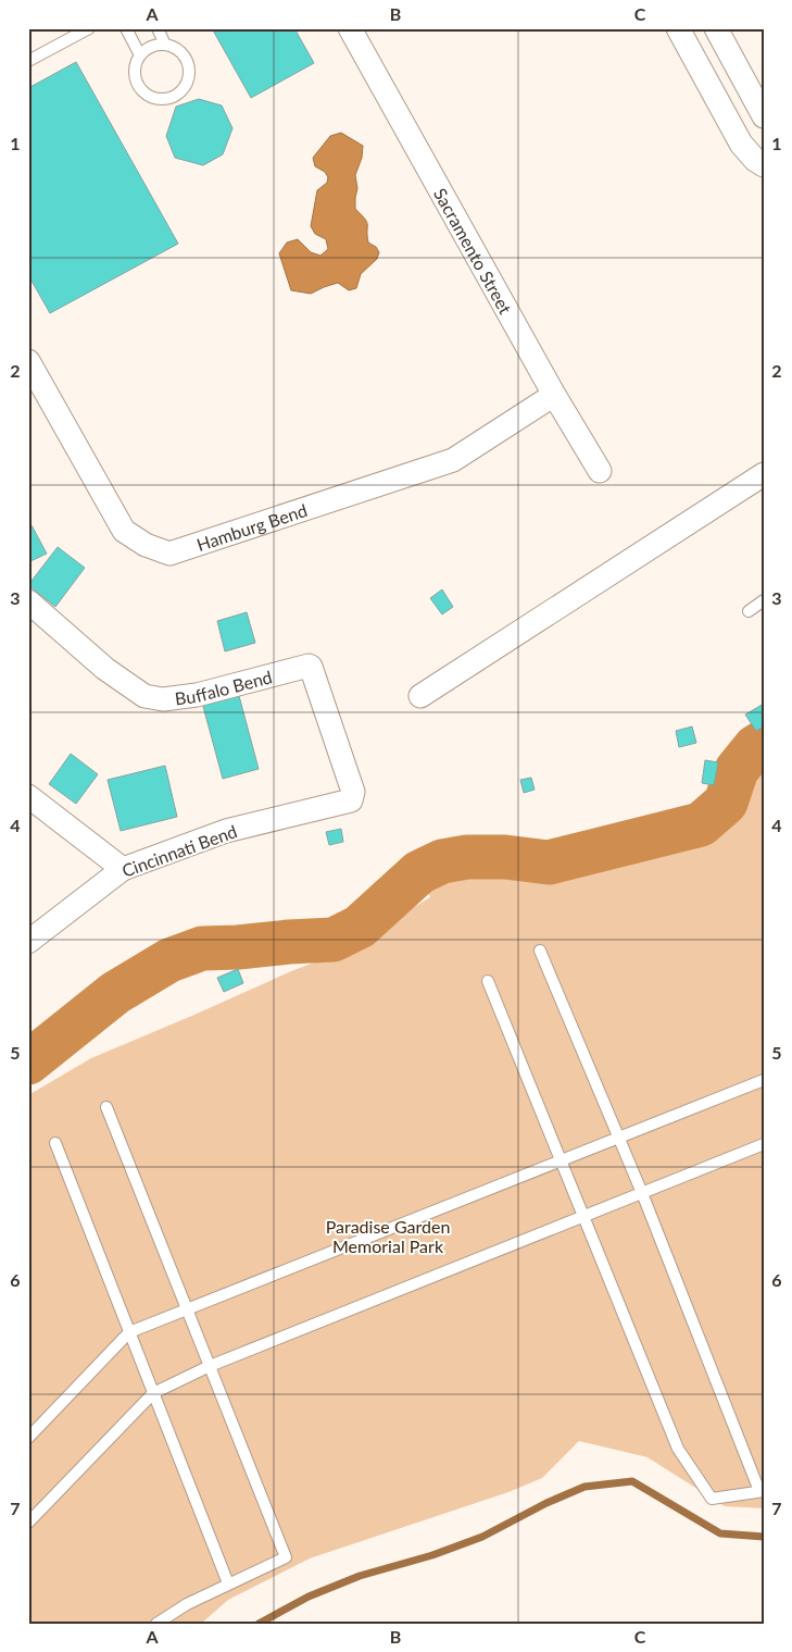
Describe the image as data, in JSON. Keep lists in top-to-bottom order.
{
  "streets": {
    "street": [
      "Sacramento Street",
      "Hamburg Bend",
      "Buffalo Bend",
      "Cincinnati Bend"
    ]
  },
  "crossings": [
    ["Sacramento Street", "Hamburg Bend"],
    ["Buffalo Bend", "Cincinnati Bend"]
  ],
  "parks": ["Paradise Garden Memorial Park"],
  "grid": {
    "columns": ["A", "B", "C"],
    "rows": [
      "1",
      "2",
      "3",
      "4",
      "5",
      "6",
      "7"
    ]
  }
}
